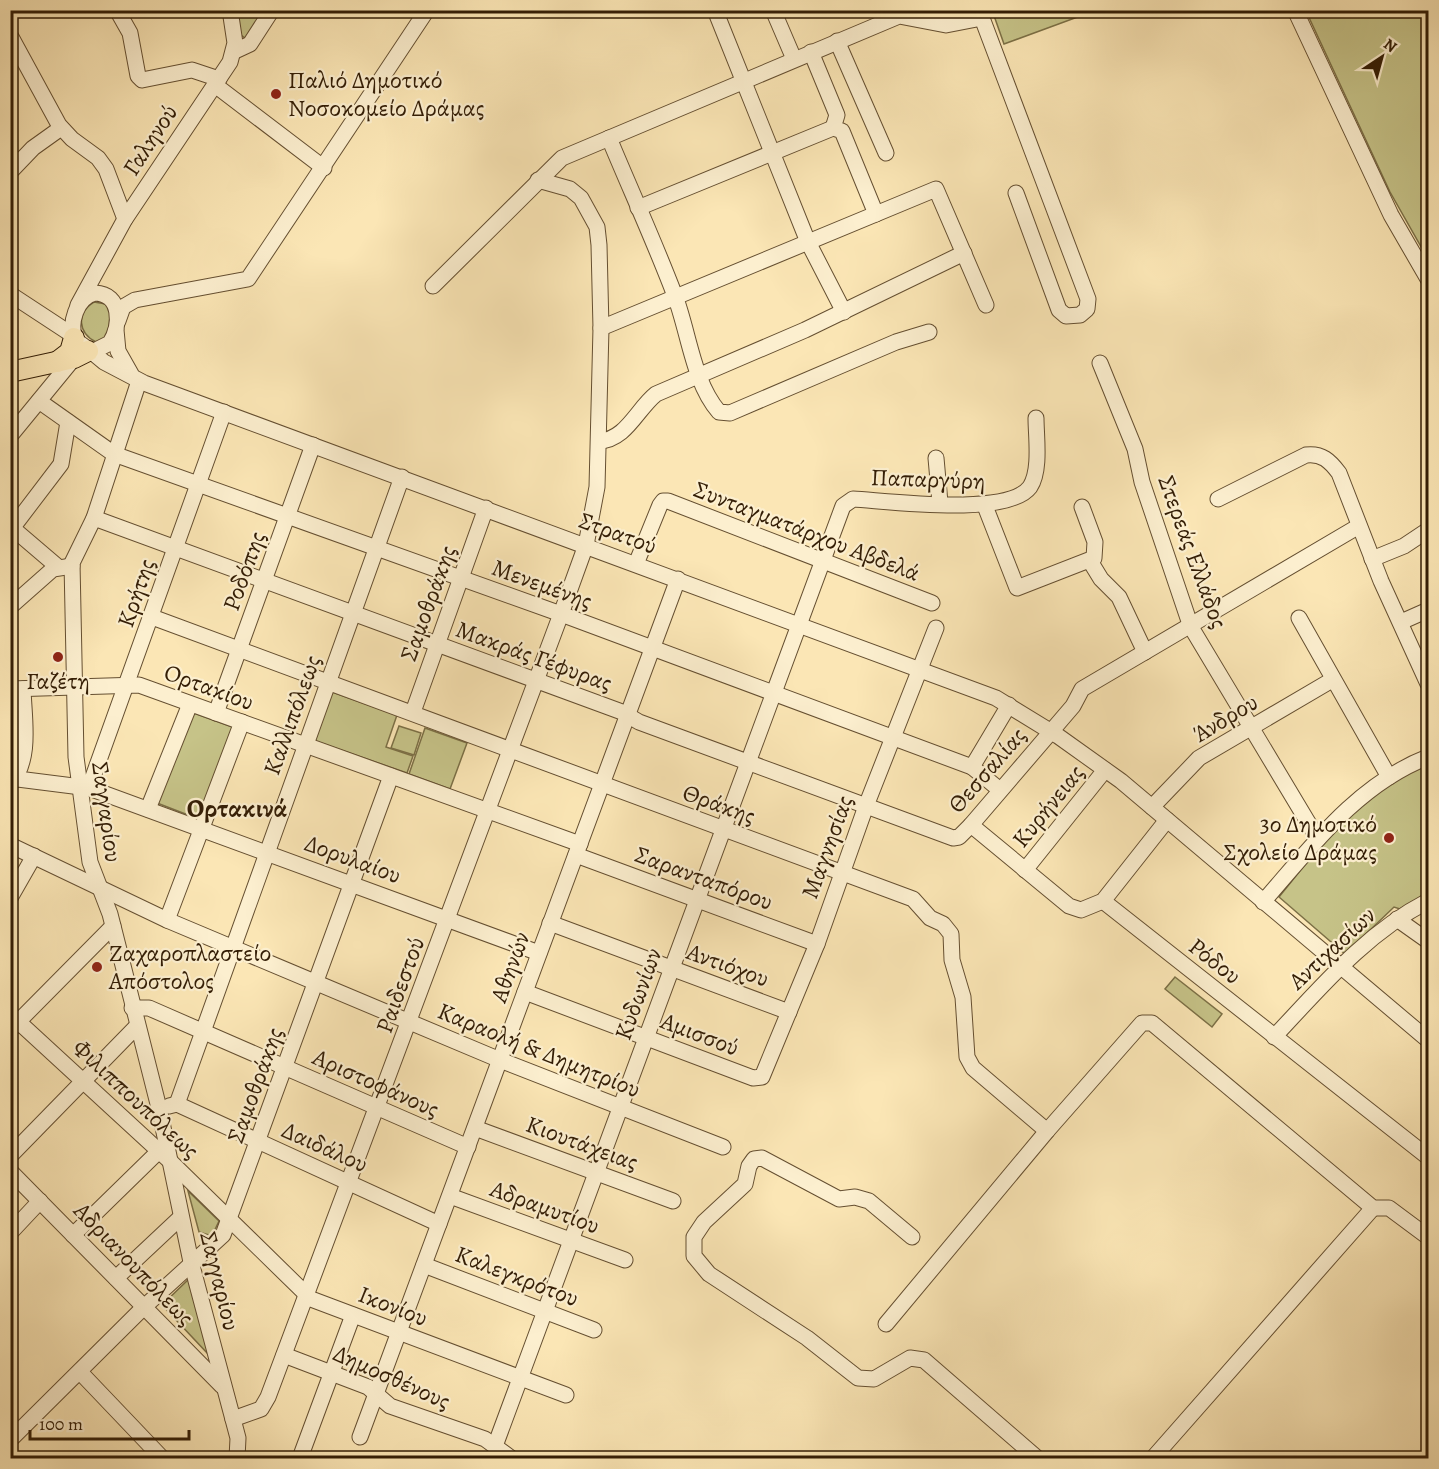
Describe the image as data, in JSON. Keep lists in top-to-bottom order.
{
  "streets": {
    "street": [
      "Γαληνού",
      "Παπαργύρη",
      "Συνταγματάρχου Αβδελά",
      "Στρατού",
      "Στερεάς Ελλάδος",
      "Ροδόπης",
      "Μενεμένης",
      "Κρήτης",
      "Σαμοθράκης",
      "Μακράς Γέφυρας",
      "Ορτακίου",
      "Καλλιπόλεως",
      "Άνδρου",
      "Θεσσαλίας",
      "Θράκης",
      "Κυρήνειας",
      "Σαγγαρίου",
      "Μαγνησίας",
      "Δορυλαίου",
      "Σαρανταπόρου",
      "Αντιχασίων",
      "Ρόδου",
      "Αντιόχου",
      "Αθηνών",
      "Ραιδεστού",
      "Κυδωνίων",
      "Αμισσού",
      "Καραολή & Δημητρίου",
      "Αριστοφάνους",
      "Φιλιππουπόλεως",
      "Κιουτάχειας",
      "Δαιδάλου",
      "Αδραμυτίου",
      "Αδριανουπόλεως",
      "Καλεγκρότου",
      "Ικονίου",
      "Δημοσθένους"
    ]
  },
  "crossings": [
    ["Γαληνού", "Στρατού"],
    ["Παπαργύρη", "Συνταγματάρχου Αβδελά"],
    ["Παπαργύρη", "Στρατού"],
    ["Παπαργύρη", "Κυδωνίων"],
    ["Συνταγματάρχου Αβδελά", "Στρατού"],
    ["Στρατού", "Ροδόπης"],
    ["Στρατού", "Κρήτης"],
    ["Στρατού", "Σαμοθράκης"],
    ["Στρατού", "Καλλιπόλεως"],
    ["Στρατού", "Άνδρου"],
    ["Στρατού", "Θεσσαλίας"],
    ["Στρατού", "Κυρήνειας"],
    ["Στρατού", "Σαγγαρίου"],
    ["Στρατού", "Μαγνησίας"],
    ["Στρατού", "Αντιχασίων"],
    ["Στρατού", "Αθηνών"],
    ["Στρατού", "Ραιδεστού"],
    ["Στρατού", "Κυδωνίων"],
    ["Στερεάς Ελλάδος", "Άνδρου"],
    ["Στερεάς Ελλάδος", "Θεσσαλίας"],
    ["Ροδόπης", "Μενεμένης"],
    ["Ροδόπης", "Μακράς Γέφυρας"],
    ["Ροδόπης", "Ορτακίου"],
    ["Ροδόπης", "Θράκης"],
    ["Μενεμένης", "Κρήτης"],
    ["Μενεμένης", "Σαμοθράκης"],
    ["Μενεμένης", "Καλλιπόλεως"],
    ["Μενεμένης", "Θεσσαλίας"],
    ["Μενεμένης", "Σαγγαρίου"],
    ["Μενεμένης", "Μαγνησίας"],
    ["Μενεμένης", "Αθηνών"],
    ["Μενεμένης", "Ραιδεστού"],
    ["Μενεμένης", "Κυδωνίων"],
    ["Κρήτης", "Μακράς Γέφυρας"],
    ["Κρήτης", "Ορτακίου"],
    ["Κρήτης", "Θράκης"],
    ["Κρήτης", "Σαγγαρίου"],
    ["Κρήτης", "Δορυλαίου"],
    ["Σαμοθράκης", "Μακράς Γέφυρας"],
    ["Σαμοθράκης", "Ορτακίου"],
    ["Σαμοθράκης", "Θράκης"],
    ["Σαμοθράκης", "Σαγγαρίου"],
    ["Σαμοθράκης", "Δορυλαίου"],
    ["Σαμοθράκης", "Καραολή & Δημητρίου"],
    ["Σαμοθράκης", "Αριστοφάνους"],
    ["Σαμοθράκης", "Φιλιππουπόλεως"],
    ["Σαμοθράκης", "Δαιδάλου"],
    ["Σαμοθράκης", "Αδριανουπόλεως"],
    ["Σαμοθράκης", "Ικονίου"],
    ["Μακράς Γέφυρας", "Καλλιπόλεως"],
    ["Μακράς Γέφυρας", "Θεσσαλίας"],
    ["Μακράς Γέφυρας", "Σαγγαρίου"],
    ["Μακράς Γέφυρας", "Μαγνησίας"],
    ["Μακράς Γέφυρας", "Αθηνών"],
    ["Μακράς Γέφυρας", "Ραιδεστού"],
    ["Μακράς Γέφυρας", "Κυδωνίων"],
    ["Ορτακίου", "Καλλιπόλεως"],
    ["Ορτακίου", "Σαγγαρίου"],
    ["Ορτακίου", "Σαρανταπόρου"],
    ["Ορτακίου", "Ραιδεστού"],
    ["Καλλιπόλεως", "Θράκης"],
    ["Καλλιπόλεως", "Δορυλαίου"],
    ["Καλλιπόλεως", "Καραολή & Δημητρίου"],
    ["Καλλιπόλεως", "Αριστοφάνους"],
    ["Καλλιπόλεως", "Δαιδάλου"],
    ["Θράκης", "Μαγνησίας"],
    ["Θράκης", "Αθηνών"],
    ["Θράκης", "Ραιδεστού"],
    ["Θράκης", "Κυδωνίων"],
    ["Σαγγαρίου", "Δορυλαίου"],
    ["Σαγγαρίου", "Ραιδεστού"],
    ["Σαγγαρίου", "Καραολή & Δημητρίου"],
    ["Σαγγαρίου", "Αριστοφάνους"],
    ["Σαγγαρίου", "Φιλιππουπόλεως"],
    ["Σαγγαρίου", "Αδριανουπόλεως"],
    ["Μαγνησίας", "Σαρανταπόρου"],
    ["Μαγνησίας", "Αντιόχου"],
    ["Μαγνησίας", "Αμισσού"],
    ["Δορυλαίου", "Αθηνών"],
    ["Δορυλαίου", "Ραιδεστού"],
    ["Σαρανταπόρου", "Αθηνών"],
    ["Σαρανταπόρου", "Ραιδεστού"],
    ["Σαρανταπόρου", "Κυδωνίων"],
    ["Αντιχασίων", "Ρόδου"],
    ["Αντιόχου", "Αθηνών"],
    ["Αντιόχου", "Κυδωνίων"],
    ["Αθηνών", "Αμισσού"],
    ["Αθηνών", "Καραολή & Δημητρίου"],
    ["Αθηνών", "Αριστοφάνους"],
    ["Αθηνών", "Κιουτάχειας"],
    ["Αθηνών", "Δαιδάλου"],
    ["Αθηνών", "Αδραμυτίου"],
    ["Αθηνών", "Καλεγκρότου"],
    ["Αθηνών", "Ικονίου"],
    ["Αθηνών", "Δημοσθένους"],
    ["Ραιδεστού", "Καραολή & Δημητρίου"],
    ["Ραιδεστού", "Αριστοφάνους"],
    ["Ραιδεστού", "Δαιδάλου"],
    ["Ραιδεστού", "Ικονίου"],
    ["Ραιδεστού", "Δημοσθένους"],
    ["Κυδωνίων", "Αμισσού"],
    ["Κυδωνίων", "Καραολή & Δημητρίου"],
    ["Κυδωνίων", "Κιουτάχειας"],
    ["Κυδωνίων", "Αδραμυτίου"],
    ["Κυδωνίων", "Καλεγκρότου"],
    ["Κυδωνίων", "Ικονίου"],
    ["Κυδωνίων", "Δημοσθένους"],
    ["Φιλιππουπόλεως", "Ικονίου"]
  ],
  "districts": ["Ορτακινά"],
  "places": [
    "Παλιό Δημοτικό Νοσοκομείο Δράμας",
    "Γαζέτη",
    "3ο Δημοτικό Σχολείο Δράμας",
    "Ζαχαροπλαστείο Απόστολος"
  ],
  "scale_bar": "100 m",
  "north": "top right"
}
